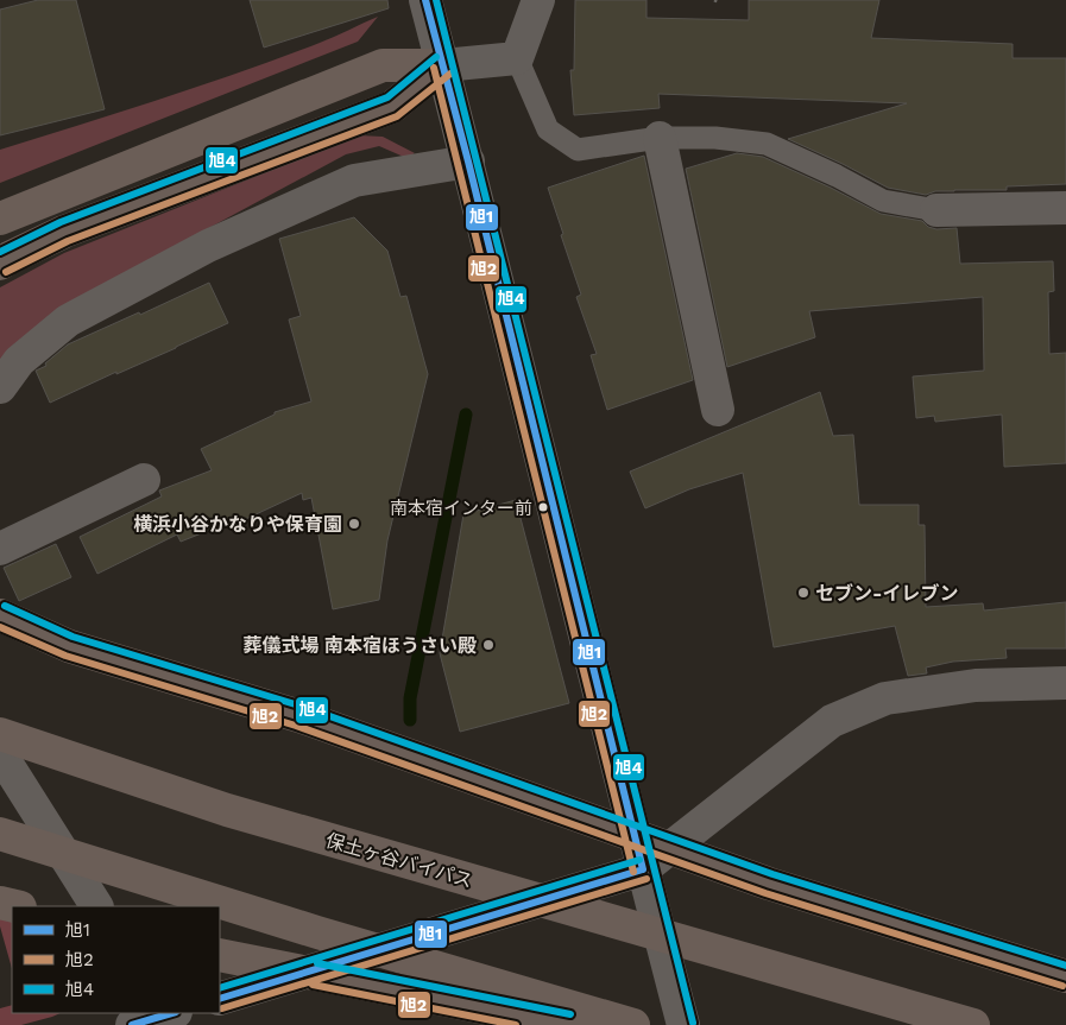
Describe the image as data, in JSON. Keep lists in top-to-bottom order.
{
  "streets": {
    "highway": ["保土ヶ谷バイパス"]
  },
  "places": [
    "南本宿インター前",
    "横浜小谷かなりや保育園",
    "セブン-イレブン",
    "葬儀式場 南本宿ほうさい殿"
  ],
  "lines": ["transit line 旭1", "transit line 旭4", "transit line 旭2"],
  "legend": ["旭1", "旭2", "旭4"]
}
